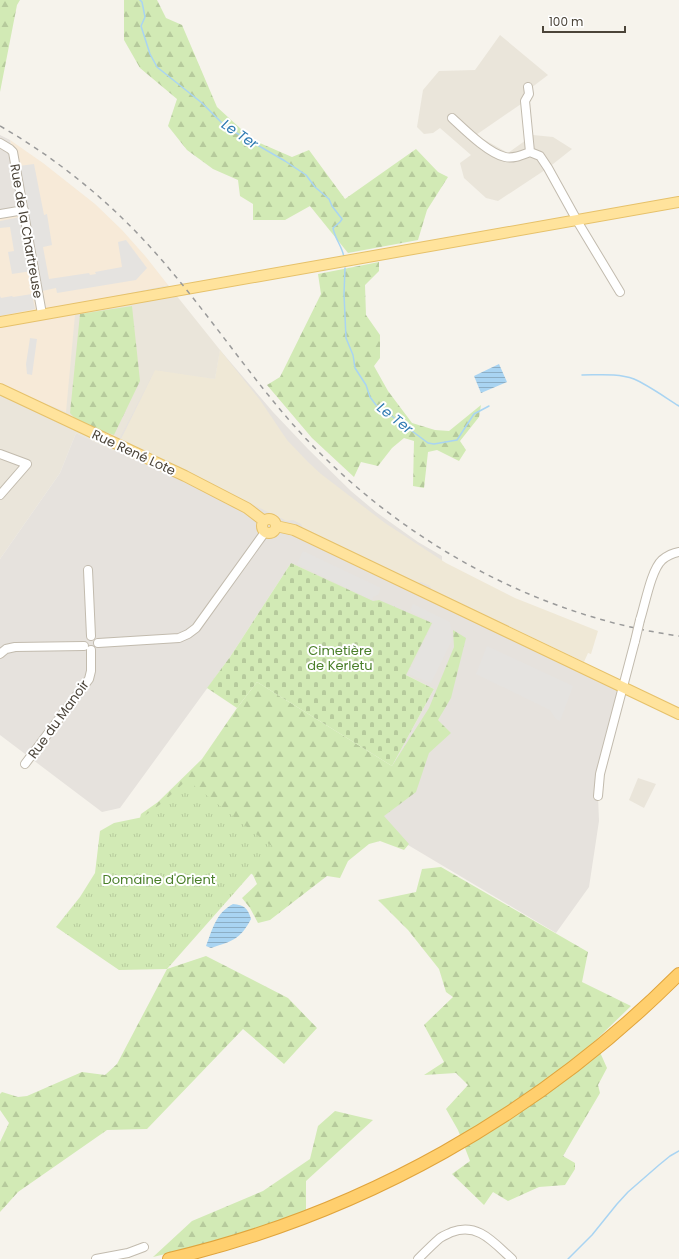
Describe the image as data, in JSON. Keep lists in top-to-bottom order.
{
  "streets": {
    "main road": ["Rue René Lote"],
    "street": ["Rue de la Chartreuse", "Rue du Manoir"]
  },
  "water": ["Le Ter"],
  "parks": ["Cimetière de Kerletu", "Domaine d'Orient"],
  "scale_bar": "100 m"
}
